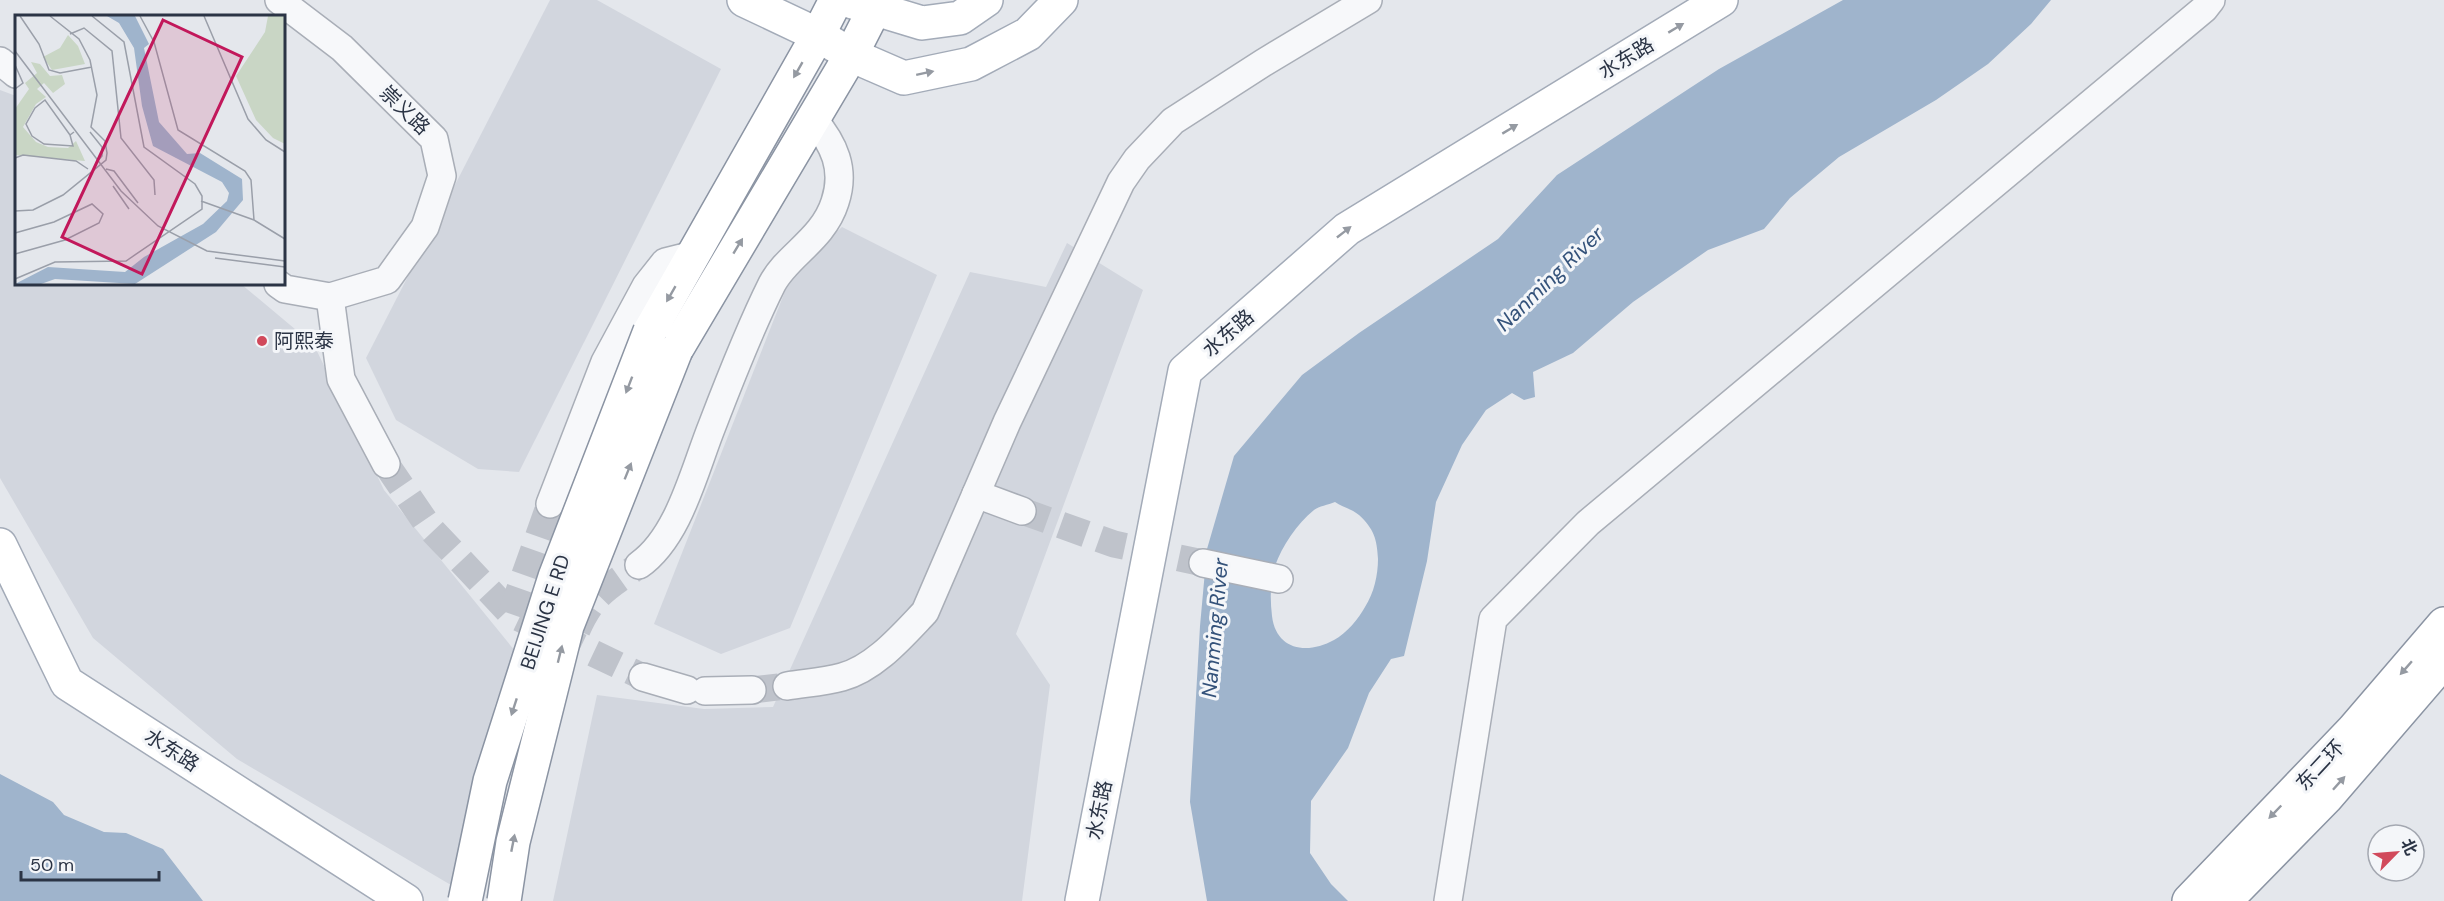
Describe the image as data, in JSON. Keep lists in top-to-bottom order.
{
  "streets": {
    "main road": ["水东路", "BEIJING E RD", "东二环"],
    "street": ["崇义路"]
  },
  "water": ["Nanming River"],
  "places": ["阿熙泰"],
  "scale_bar": "50 m",
  "north": "top right"
}
